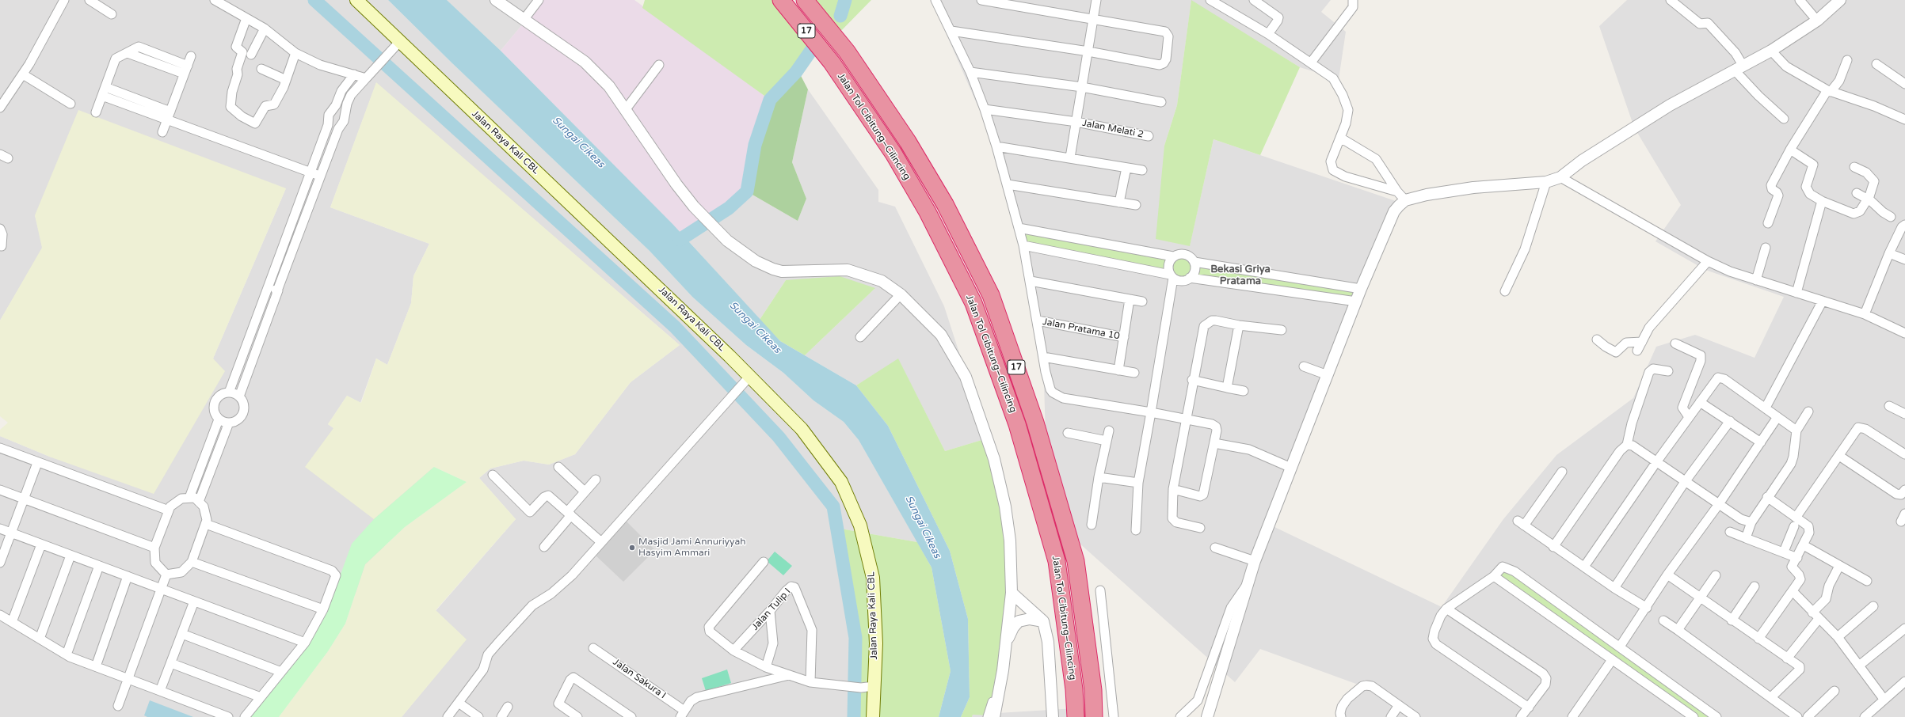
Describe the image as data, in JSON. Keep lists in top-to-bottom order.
{
  "streets": {
    "highway": ["17", "Jalan Tol Cibitung–Cilincing"],
    "main road": ["Jalan Raya Kali CBL"],
    "street": [
      "Jalan Melati 2",
      "Jalan Pratama 10",
      "Jalan Tulip I",
      "Jalan Sakura I"
    ]
  },
  "districts": ["Bekasi Griya Pratama"],
  "water": ["Sungai Cikeas"],
  "places": ["Masjid Jami Annuriyyah Hasyim Ammari"]
}
